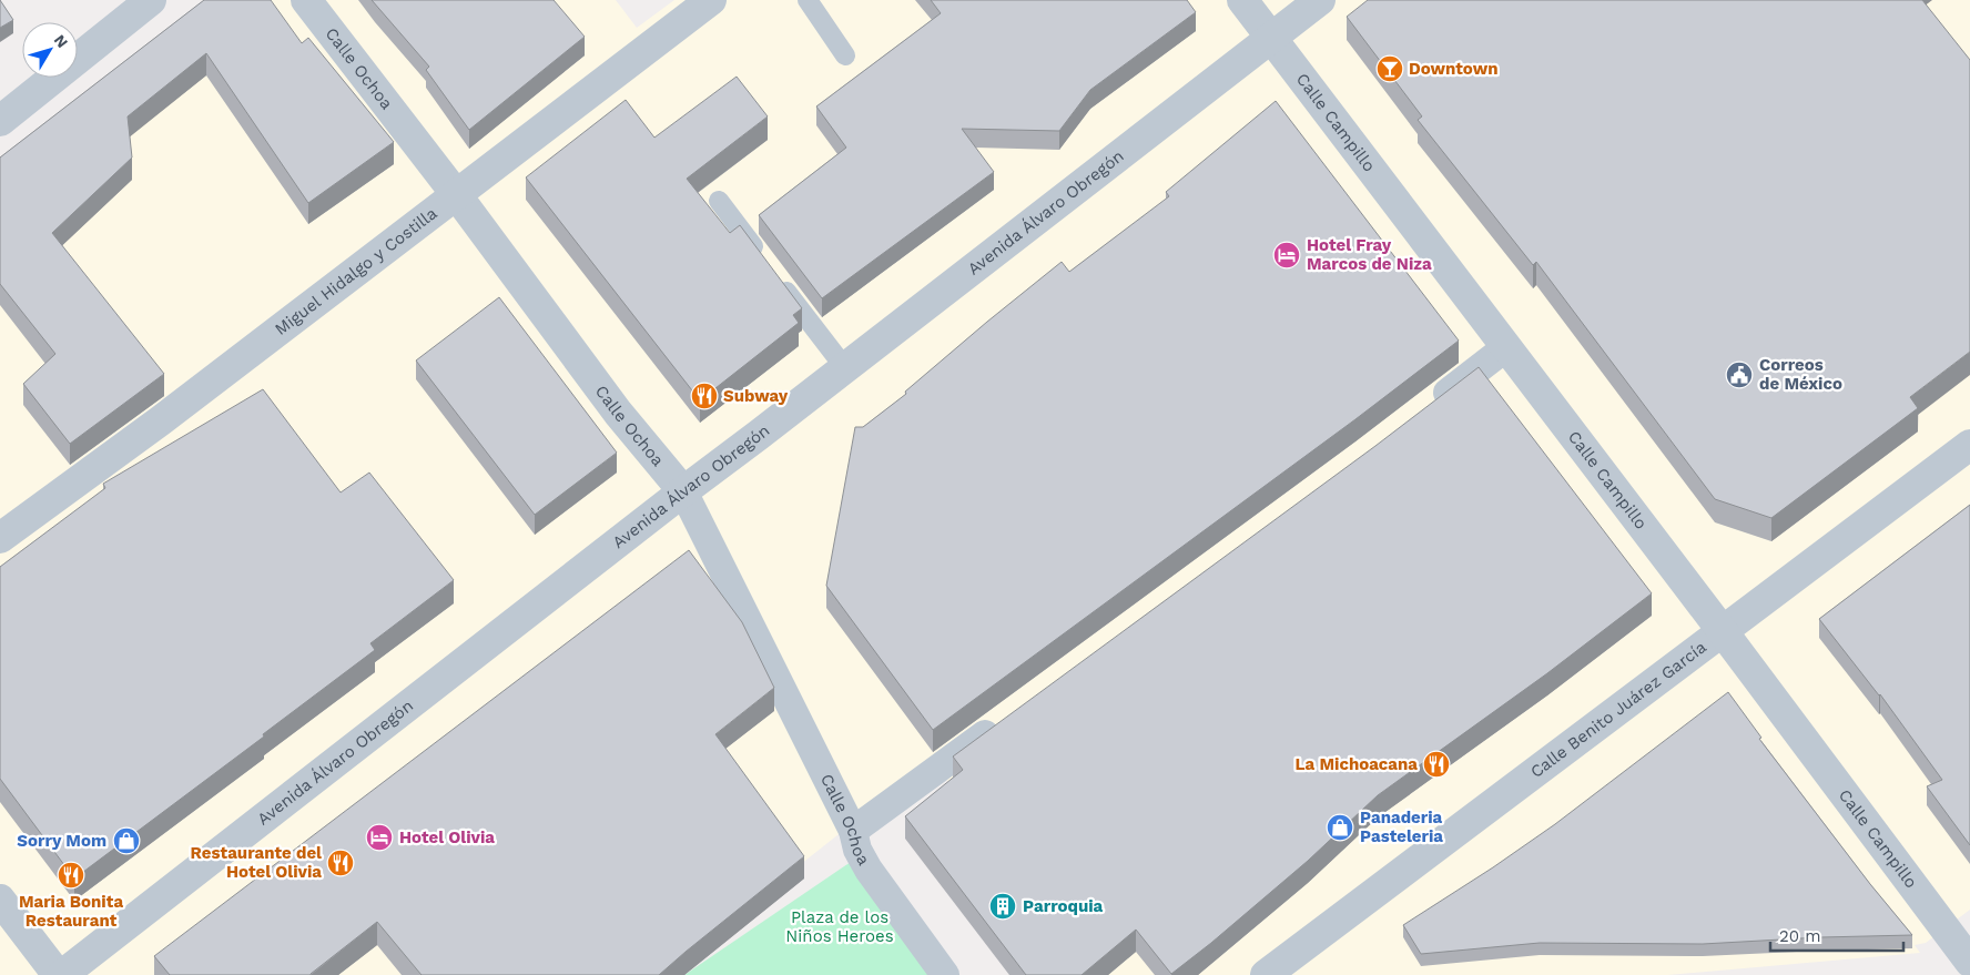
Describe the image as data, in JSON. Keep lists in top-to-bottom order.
{
  "streets": {
    "street": [
      "Calle Ochoa",
      "Calle Campillo",
      "Avenida Álvaro Obregón",
      "Miguel Hidalgo y Costilla",
      "Calle Benito Juárez García"
    ]
  },
  "crossings": [
    ["Calle Ochoa", "Avenida Álvaro Obregón"],
    ["Calle Ochoa", "Miguel Hidalgo y Costilla"],
    ["Calle Campillo", "Avenida Álvaro Obregón"],
    ["Calle Campillo", "Calle Benito Juárez García"]
  ],
  "parks": ["Plaza de los Niños Heroes"],
  "places": {
    "bar": ["Downtown"],
    "hotel": ["Hotel Fray Marcos de Niza", "Hotel Olivia"],
    "public building": ["Correos de México"],
    "restaurant": [
      "Subway",
      "La Michoacana",
      "Restaurante del Hotel Olivia",
      "Maria Bonita Restaurant"
    ],
    "shop": ["Panaderia Pasteleria", "Sorry Mom"],
    "building": ["Parroquia"]
  },
  "scale_bar": "20 m",
  "north": "top right"
}
